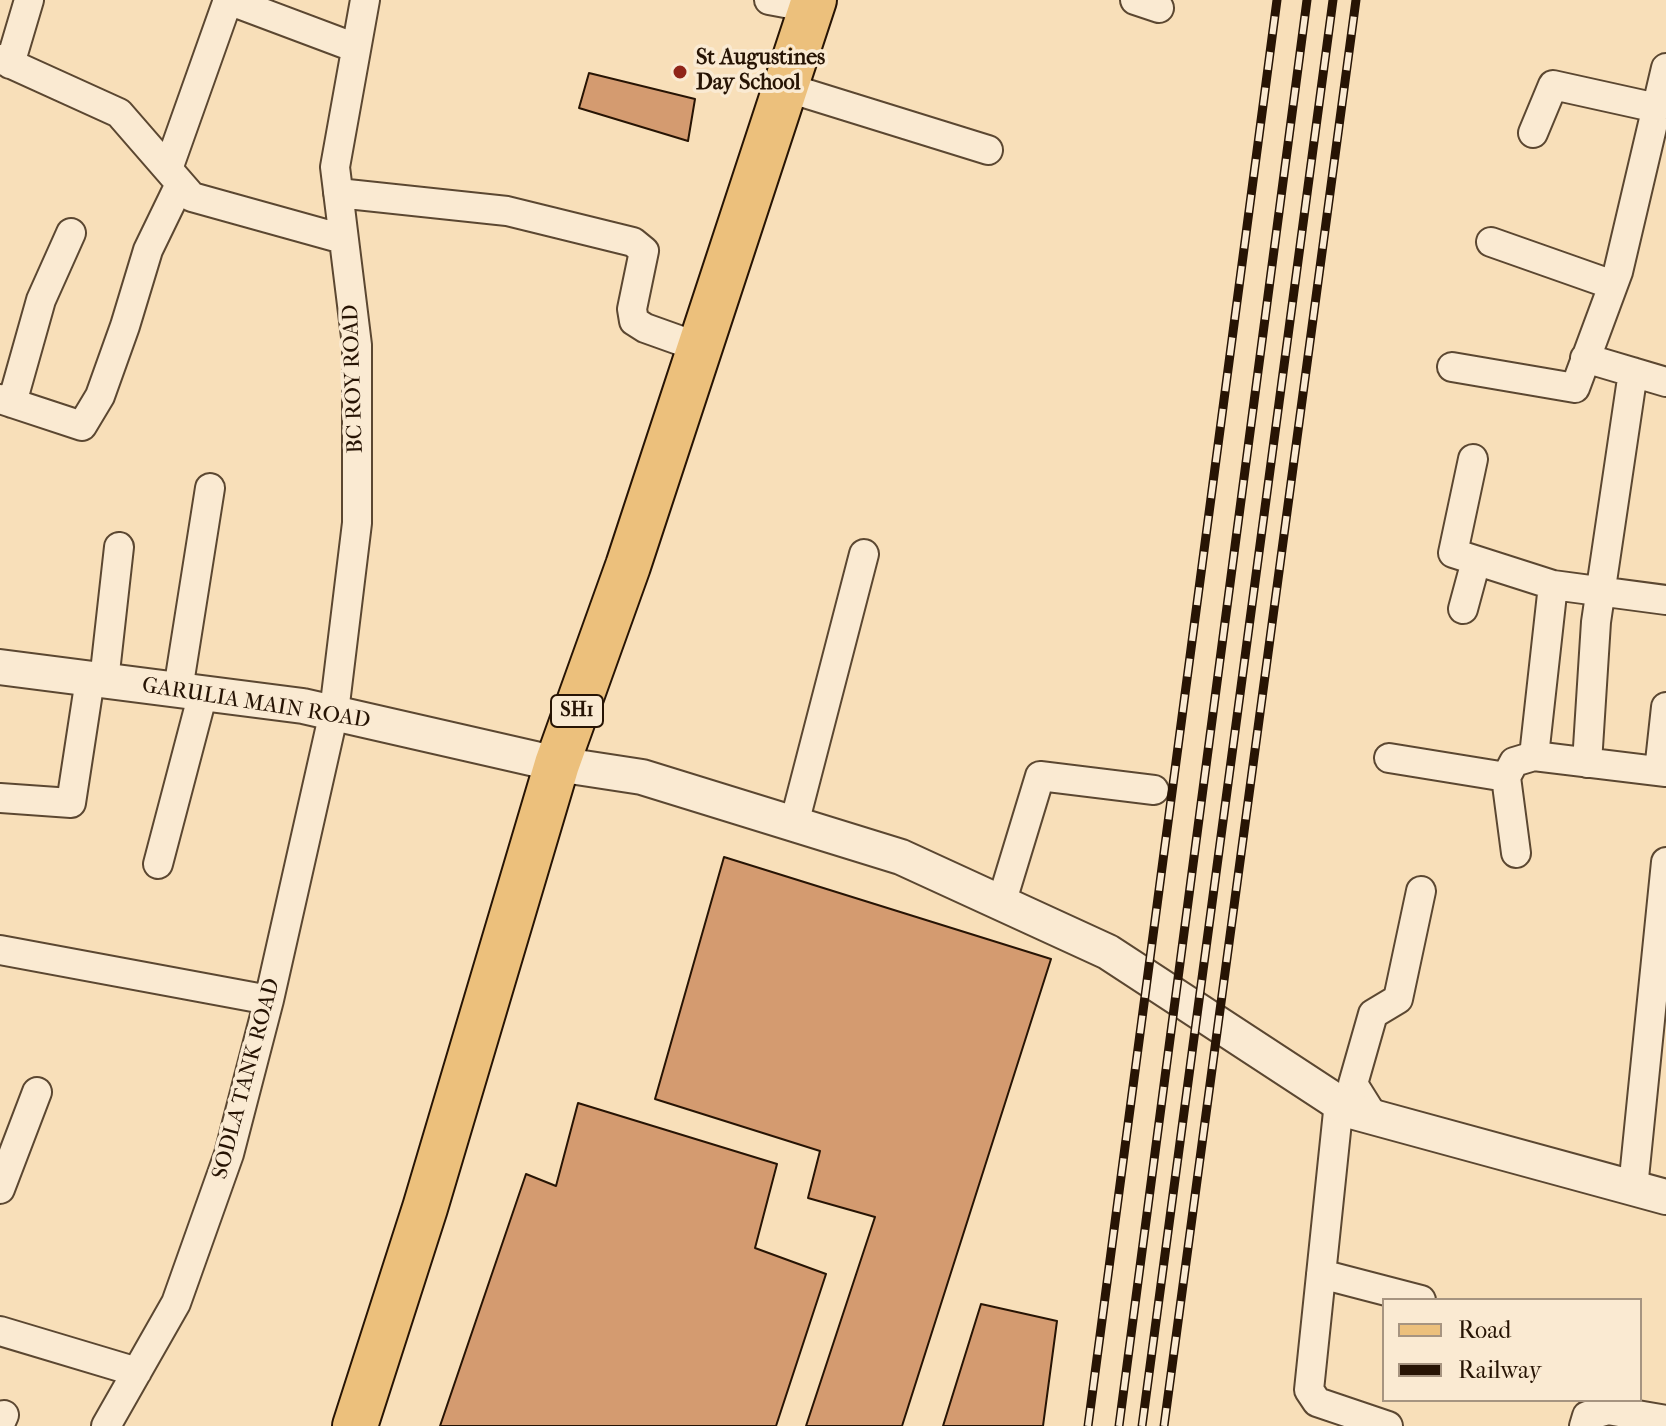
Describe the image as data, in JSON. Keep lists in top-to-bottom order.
{
  "streets": {
    "main road": ["SH1"],
    "street": ["BC ROY ROAD", "GARULIA MAIN ROAD", "SODLA TANK ROAD"]
  },
  "crossings": [
    ["BC ROY ROAD", "GARULIA MAIN ROAD"],
    ["BC ROY ROAD", "SODLA TANK ROAD"],
    ["GARULIA MAIN ROAD", "SH1"],
    ["GARULIA MAIN ROAD", "SODLA TANK ROAD"]
  ],
  "places": ["St Augustines Day School"],
  "legend": ["Road", "Railway"]
}
